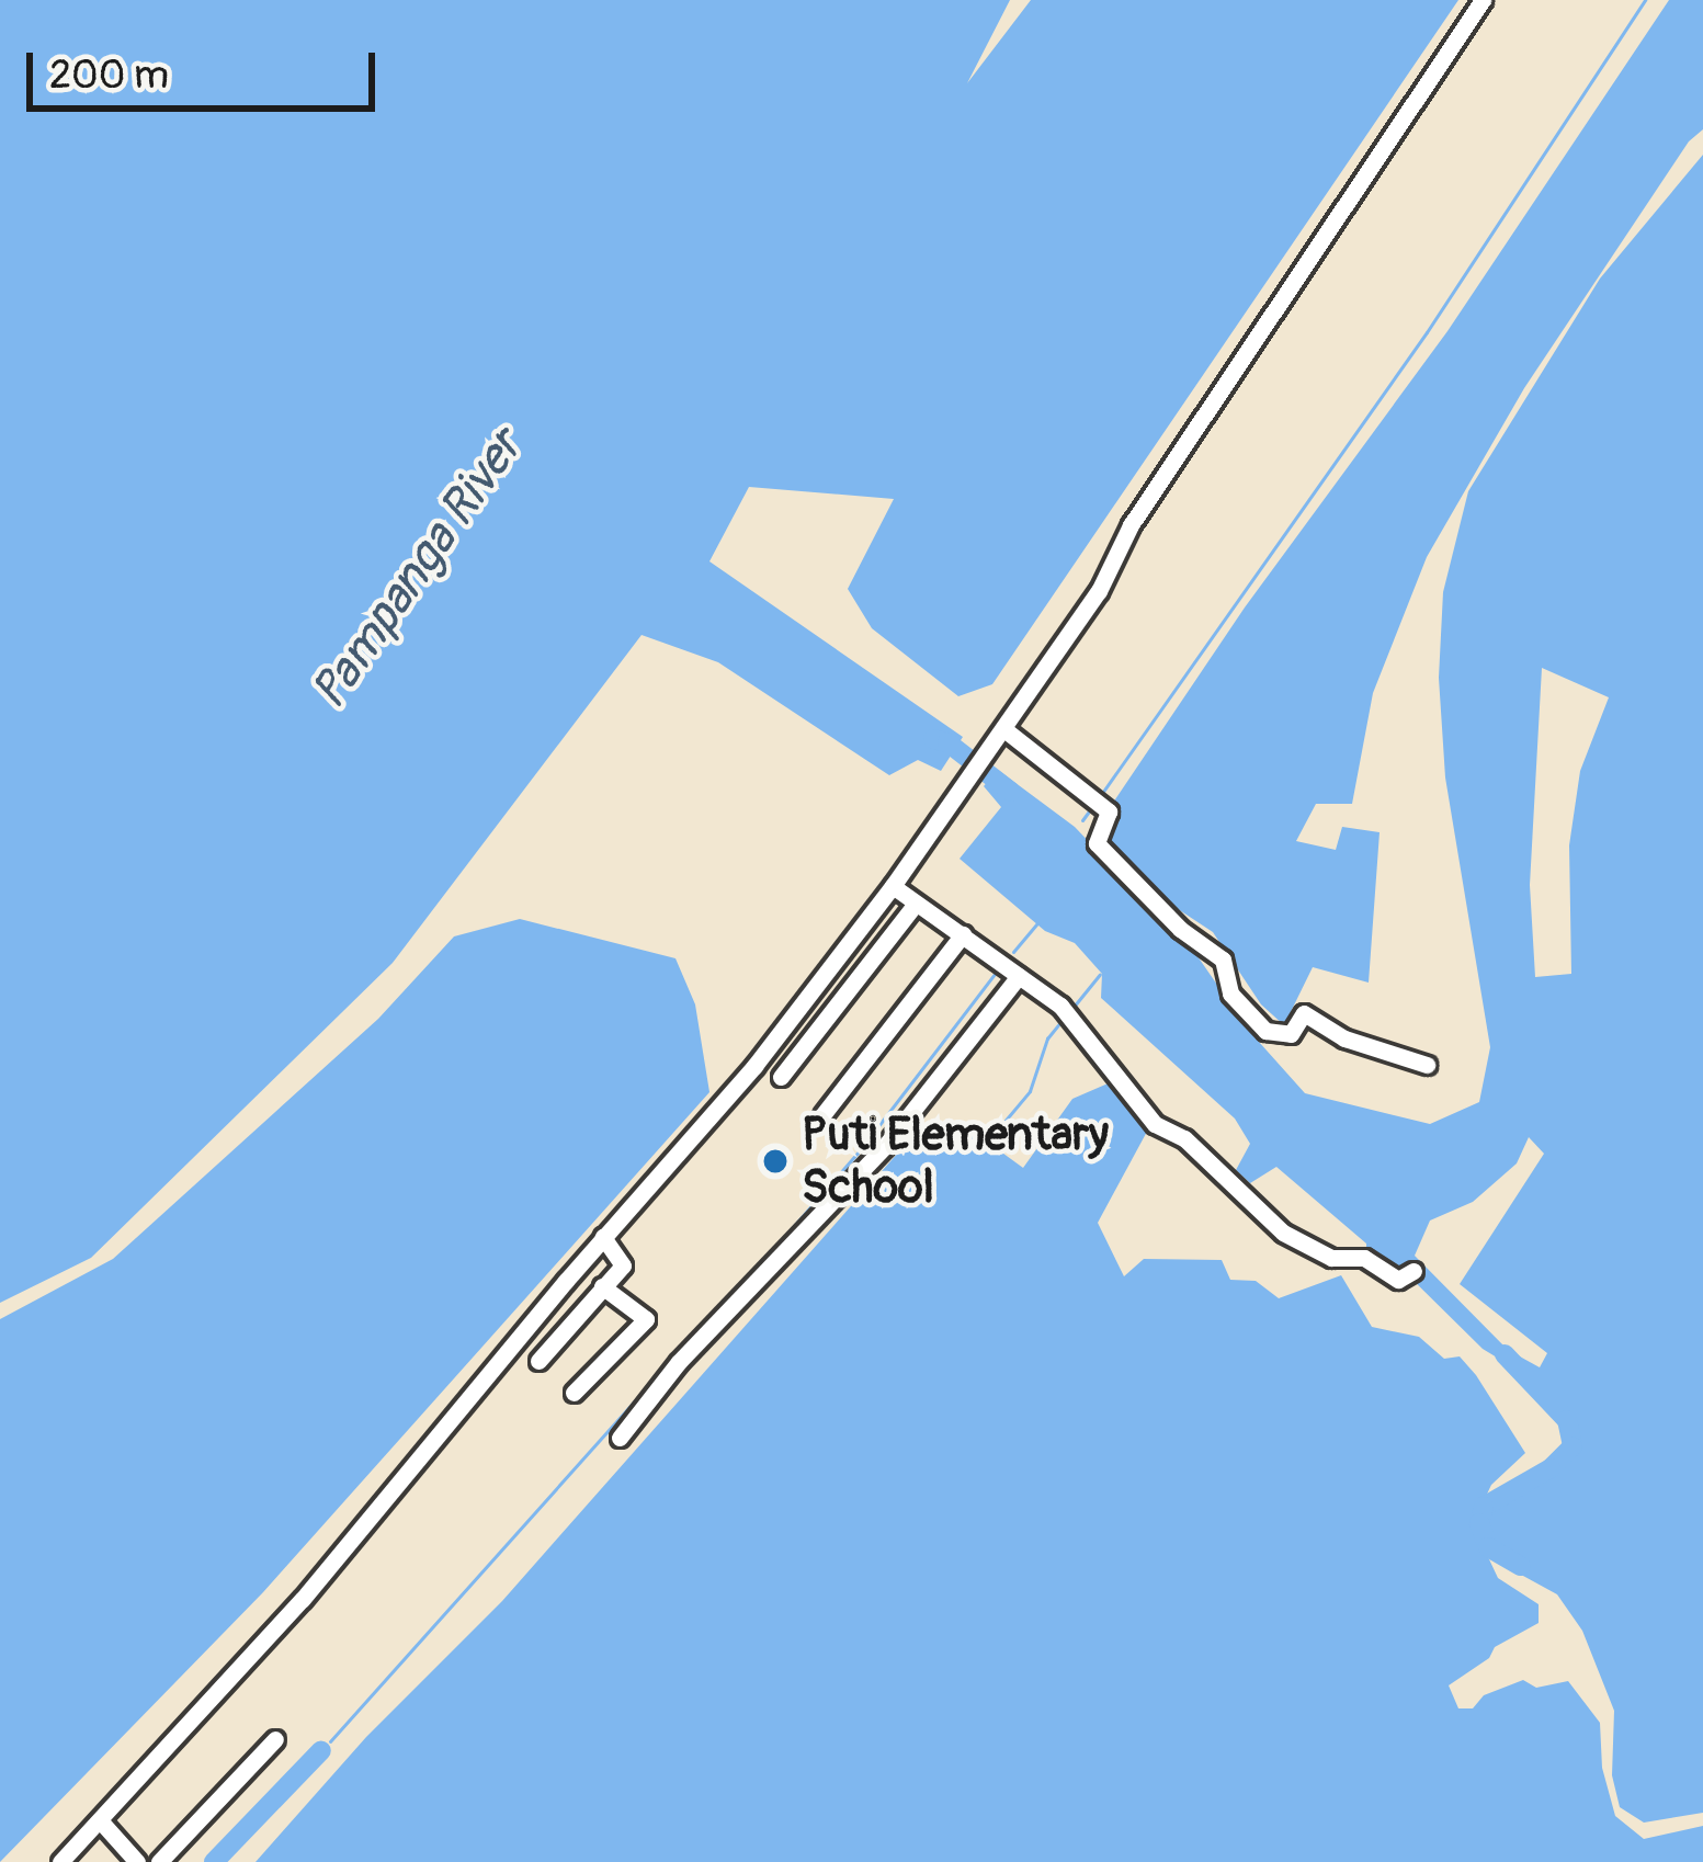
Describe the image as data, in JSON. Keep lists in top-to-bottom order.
{
  "water": ["Pampanga River"],
  "places": ["Puti Elementary School"],
  "scale_bar": "200 m"
}
